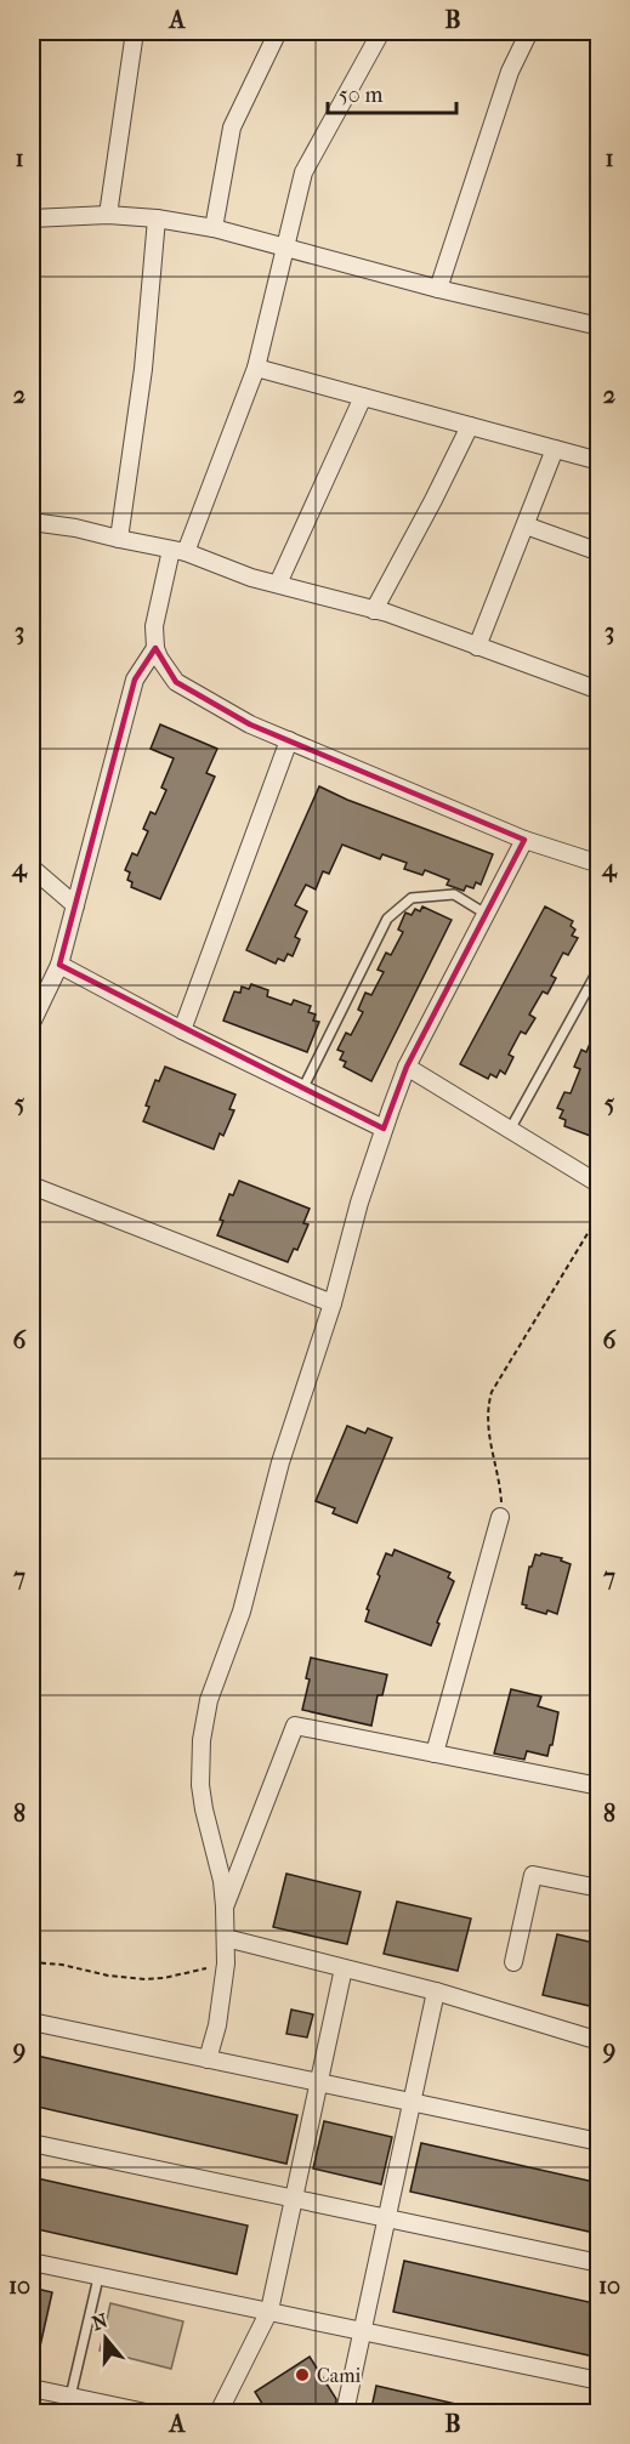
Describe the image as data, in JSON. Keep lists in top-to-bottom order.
{
  "places": ["Cami"],
  "scale_bar": "50 m",
  "north": "top",
  "grid": {
    "columns": ["A", "B"],
    "rows": [
      "1",
      "2",
      "3",
      "4",
      "5",
      "6",
      "7",
      "8",
      "9",
      "10"
    ]
  }
}
